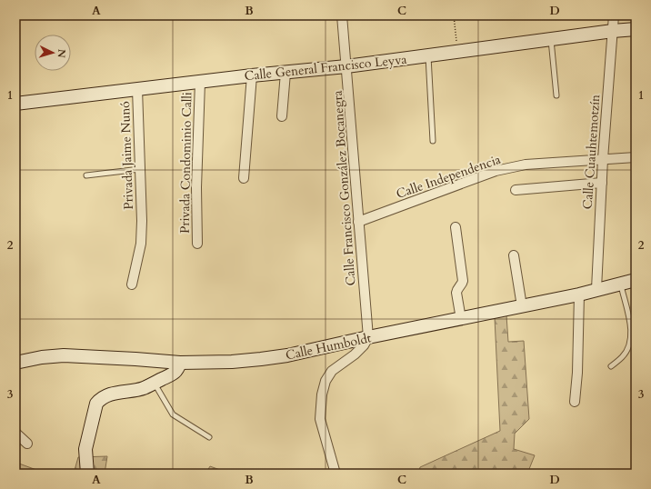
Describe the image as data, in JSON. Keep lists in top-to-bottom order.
{
  "streets": {
    "street": [
      "Calle General Francisco Leyva",
      "Calle Cuauhtemotzín",
      "Privada Jaime Nunó",
      "Privada Condominio Calli",
      "Calle Independencia",
      "Calle Francisco González Bocanegra",
      "Calle Humboldt"
    ]
  },
  "crossings": [
    ["Calle General Francisco Leyva", "Calle Cuauhtemotzín"],
    ["Calle General Francisco Leyva", "Privada Jaime Nunó"],
    ["Calle General Francisco Leyva", "Privada Condominio Calli"],
    ["Calle General Francisco Leyva", "Calle Francisco González Bocanegra"],
    ["Calle Cuauhtemotzín", "Calle Independencia"],
    ["Calle Cuauhtemotzín", "Calle Humboldt"],
    ["Calle Independencia", "Calle Francisco González Bocanegra"],
    ["Calle Francisco González Bocanegra", "Calle Humboldt"]
  ],
  "north": "right",
  "grid": {
    "columns": [
      "A",
      "B",
      "C",
      "D"
    ],
    "rows": ["1", "2", "3"]
  }
}
